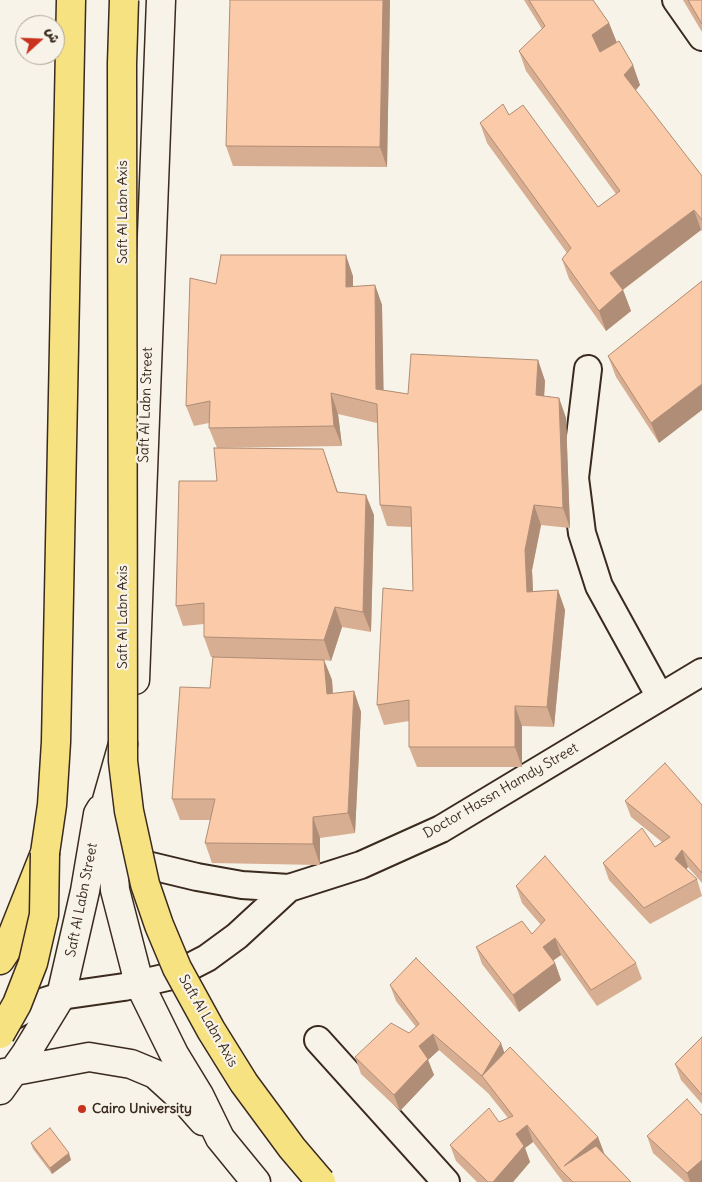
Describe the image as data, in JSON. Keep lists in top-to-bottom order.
{
  "streets": {
    "main road": ["Saft Al Labn Axis"],
    "street": ["Saft Al Labn Street", "Doctor Hassn Hamdy Street"]
  },
  "crossings": [
    ["Saft Al Labn Street", "Doctor Hassn Hamdy Street"]
  ],
  "places": ["Cairo University"],
  "north": "right"
}
